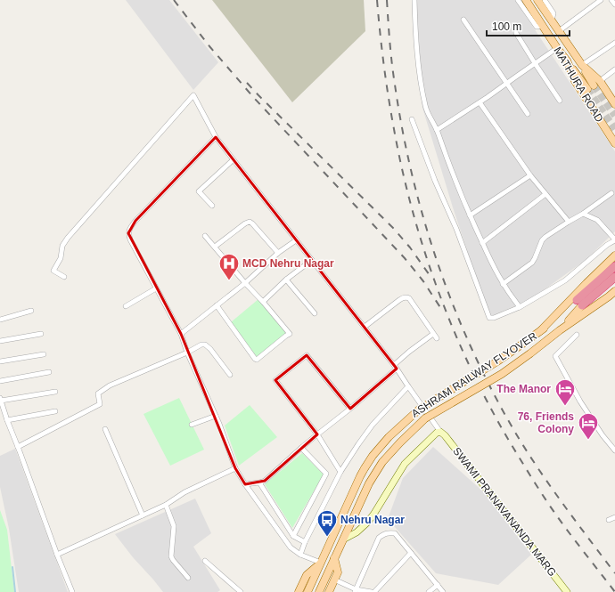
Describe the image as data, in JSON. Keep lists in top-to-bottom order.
{
  "streets": {
    "main road": ["MATHURA ROAD", "ASHRAM RAILWAY FLYOVER"],
    "street": ["SWAMI PRANAVANANDA MARG"]
  },
  "places": {
    "hospital": ["MCD Nehru Nagar"],
    "hotel": ["The Manor", "76, Friends Colony"],
    "bus stop": ["Nehru Nagar"]
  },
  "scale_bar": "100 m"
}
